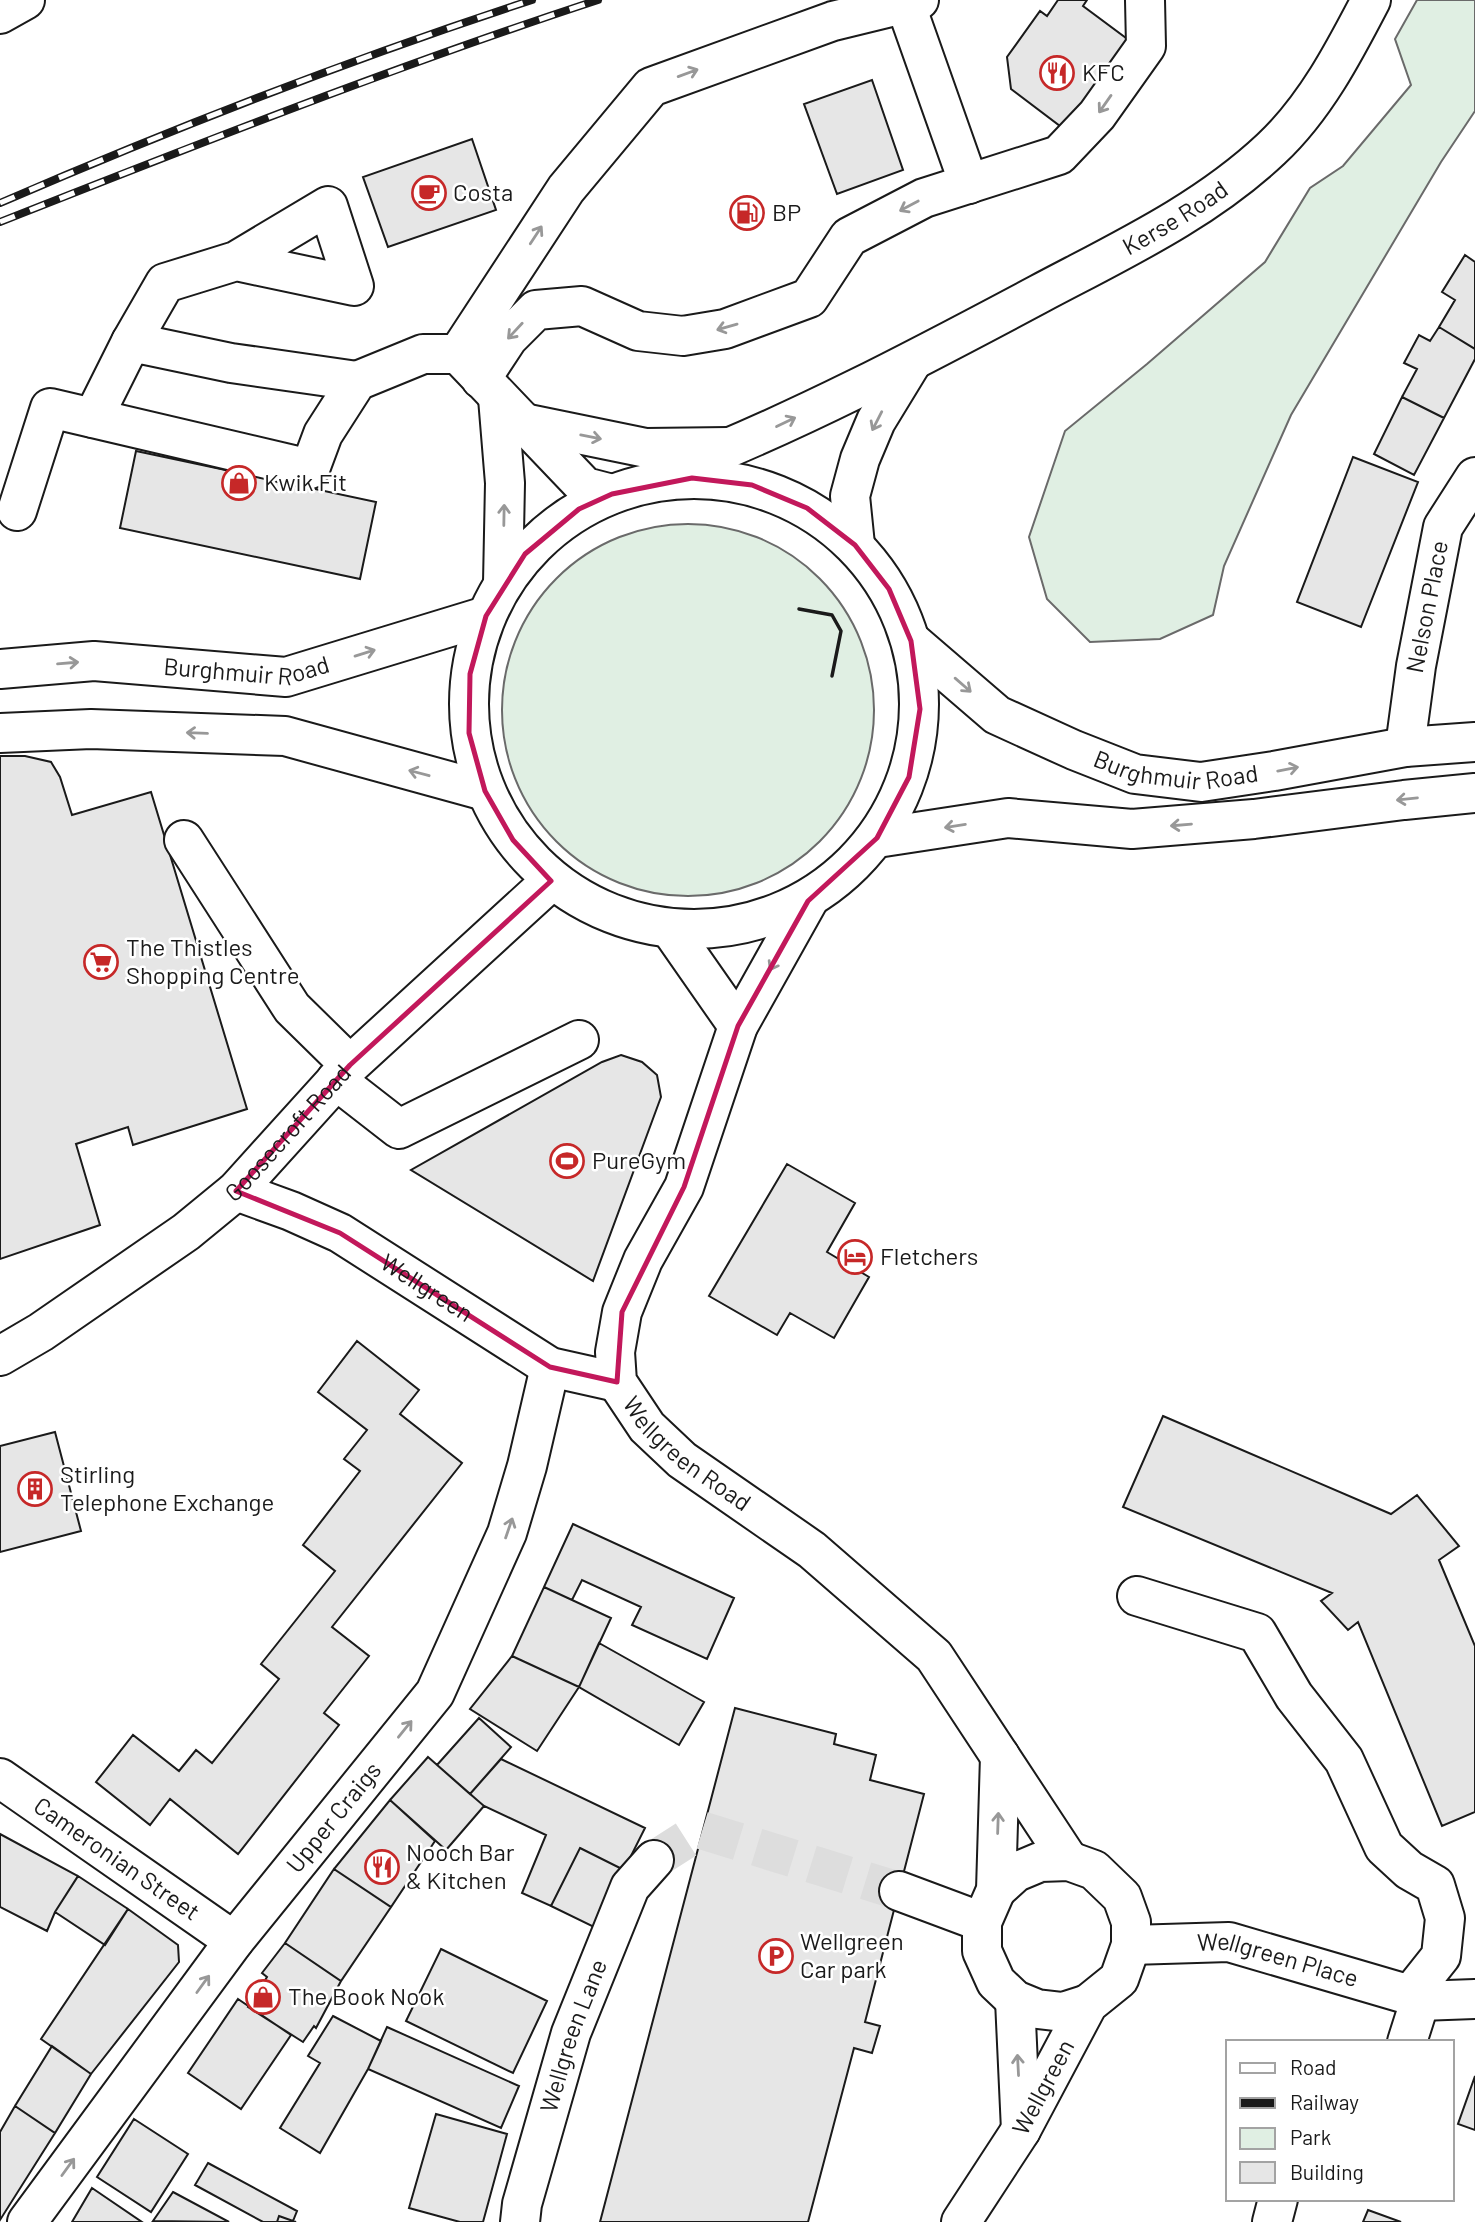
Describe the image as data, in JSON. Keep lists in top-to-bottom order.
{
  "streets": {
    "main road": [
      "Kerse Road",
      "Nelson Place",
      "Burghmuir Road",
      "Goosecroft Road",
      "Wellgreen",
      "Wellgreen Road",
      "Upper Craigs",
      "Cameronian Street",
      "Wellgreen Place",
      "Wellgreen Lane"
    ]
  },
  "crossings": [
    ["Nelson Place", "Burghmuir Road"],
    ["Goosecroft Road", "Wellgreen"],
    ["Wellgreen", "Wellgreen Road"],
    ["Wellgreen", "Upper Craigs"],
    ["Wellgreen", "Wellgreen Place"],
    ["Upper Craigs", "Cameronian Street"]
  ],
  "one_way": ["Upper Craigs"],
  "places": {
    "restaurant": ["KFC", "Nooch Bar & Kitchen"],
    "cafe": ["Costa"],
    "fuel station": ["BP"],
    "shop": ["Kwik Fit", "The Book Nook"],
    "supermarket": ["The Thistles Shopping Centre"],
    "sports": ["PureGym"],
    "hotel": ["Fletchers"],
    "building": ["Stirling Telephone Exchange"],
    "parking": ["Wellgreen Car park"]
  },
  "legend": [
    "Road",
    "Railway",
    "Park",
    "Building"
  ]
}
